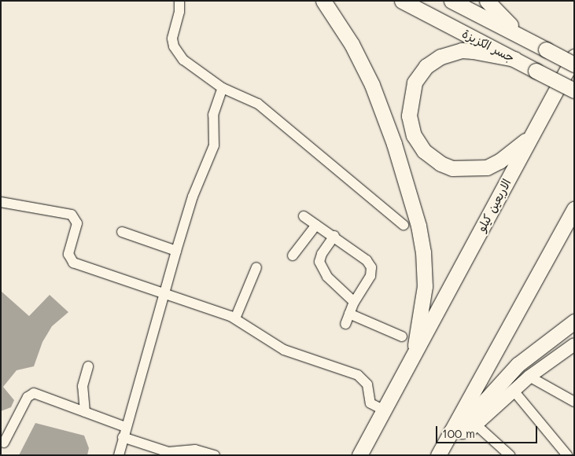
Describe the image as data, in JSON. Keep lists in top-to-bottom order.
{
  "streets": {
    "highway": ["جسر الكزيزة", "الاربعين كيلو"]
  },
  "scale_bar": "100 m"
}
